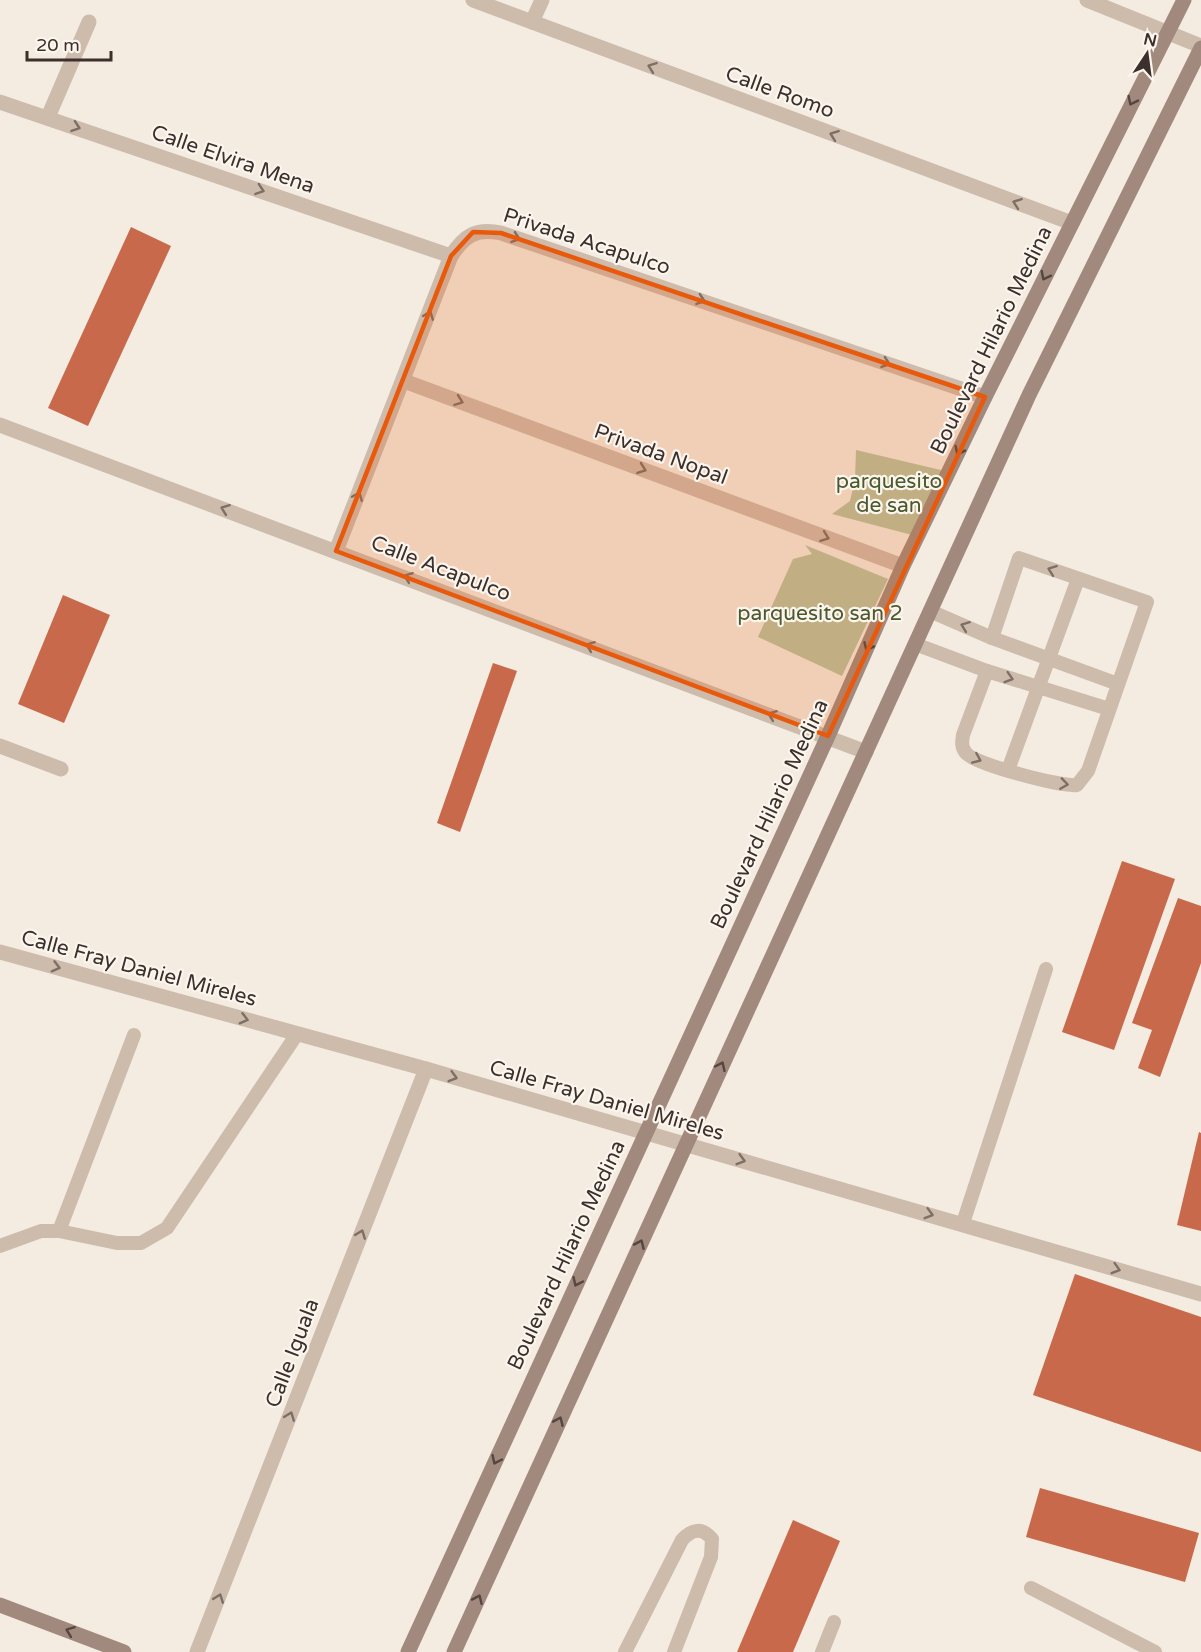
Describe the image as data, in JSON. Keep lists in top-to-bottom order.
{
  "streets": {
    "main road": ["Boulevard Hilario Medina"],
    "street": [
      "Calle Romo",
      "Calle Elvira Mena",
      "Privada Acapulco",
      "Privada Nopal",
      "Calle Acapulco",
      "Calle Fray Daniel Mireles",
      "Calle Iguala"
    ]
  },
  "crossings": [
    ["Calle Romo", "Boulevard Hilario Medina"],
    ["Calle Elvira Mena", "Privada Acapulco"],
    ["Privada Acapulco", "Boulevard Hilario Medina"],
    ["Privada Acapulco", "Privada Nopal"],
    ["Privada Acapulco", "Calle Acapulco"],
    ["Boulevard Hilario Medina", "Privada Nopal"],
    ["Boulevard Hilario Medina", "Calle Acapulco"],
    ["Boulevard Hilario Medina", "Calle Fray Daniel Mireles"],
    ["Calle Fray Daniel Mireles", "Calle Iguala"]
  ],
  "one_way": [
    "Calle Romo",
    "Calle Elvira Mena",
    "Privada Nopal",
    "Calle Acapulco",
    "Calle Fray Daniel Mireles",
    "Calle Iguala"
  ],
  "parks": ["parquesito de san", "parquesito san 2"],
  "scale_bar": "20 m",
  "north": "top"
}
